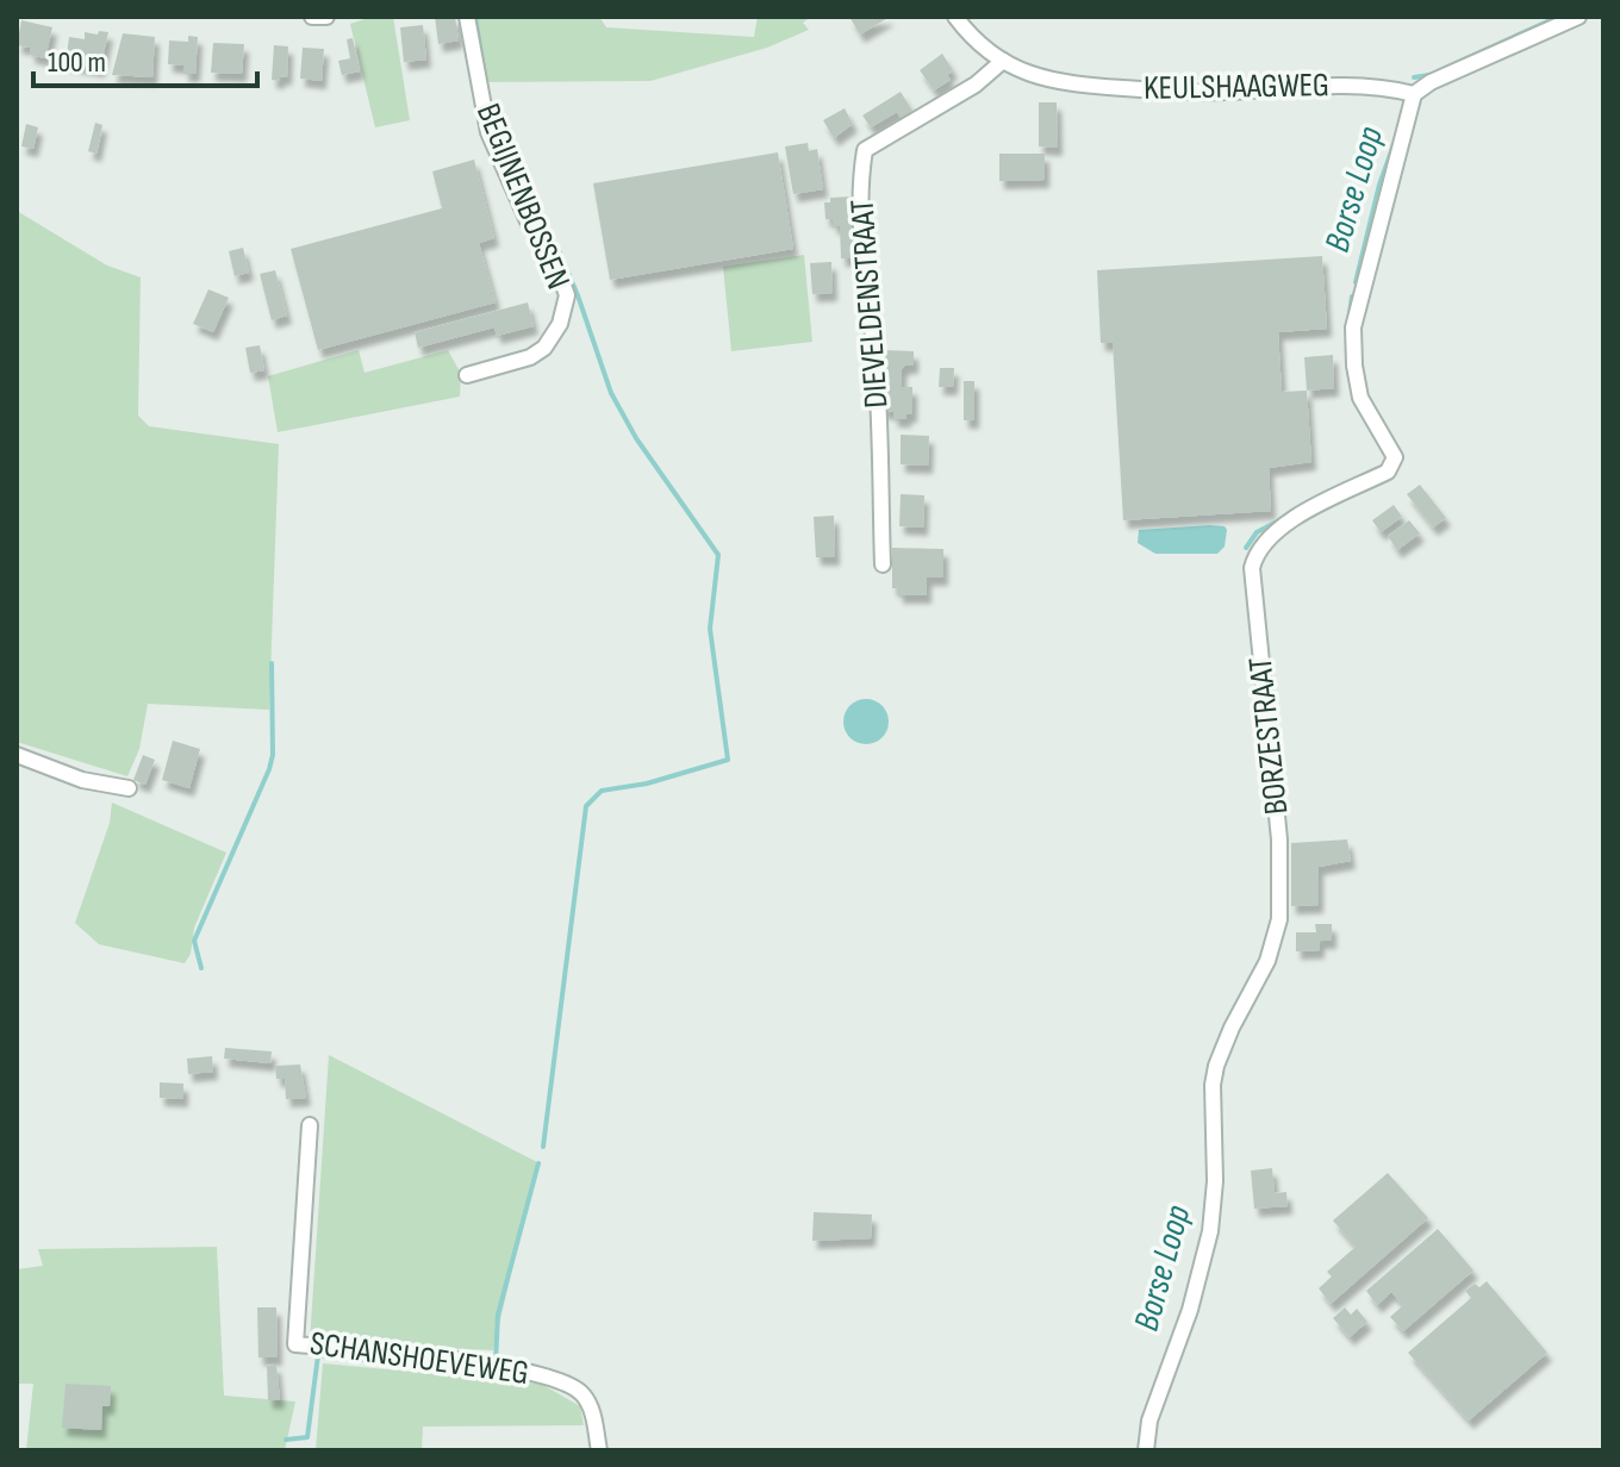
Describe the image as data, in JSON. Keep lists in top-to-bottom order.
{
  "streets": {
    "street": [
      "KEULSHAAGWEG",
      "BEGIJNENBOSSEN",
      "DIEVELDENSTRAAT",
      "BORZESTRAAT",
      "SCHANSHOEVEWEG"
    ]
  },
  "crossings": [
    ["KEULSHAAGWEG", "DIEVELDENSTRAAT"],
    ["KEULSHAAGWEG", "BORZESTRAAT"]
  ],
  "water": ["Borse Loop"],
  "scale_bar": "100 m"
}
